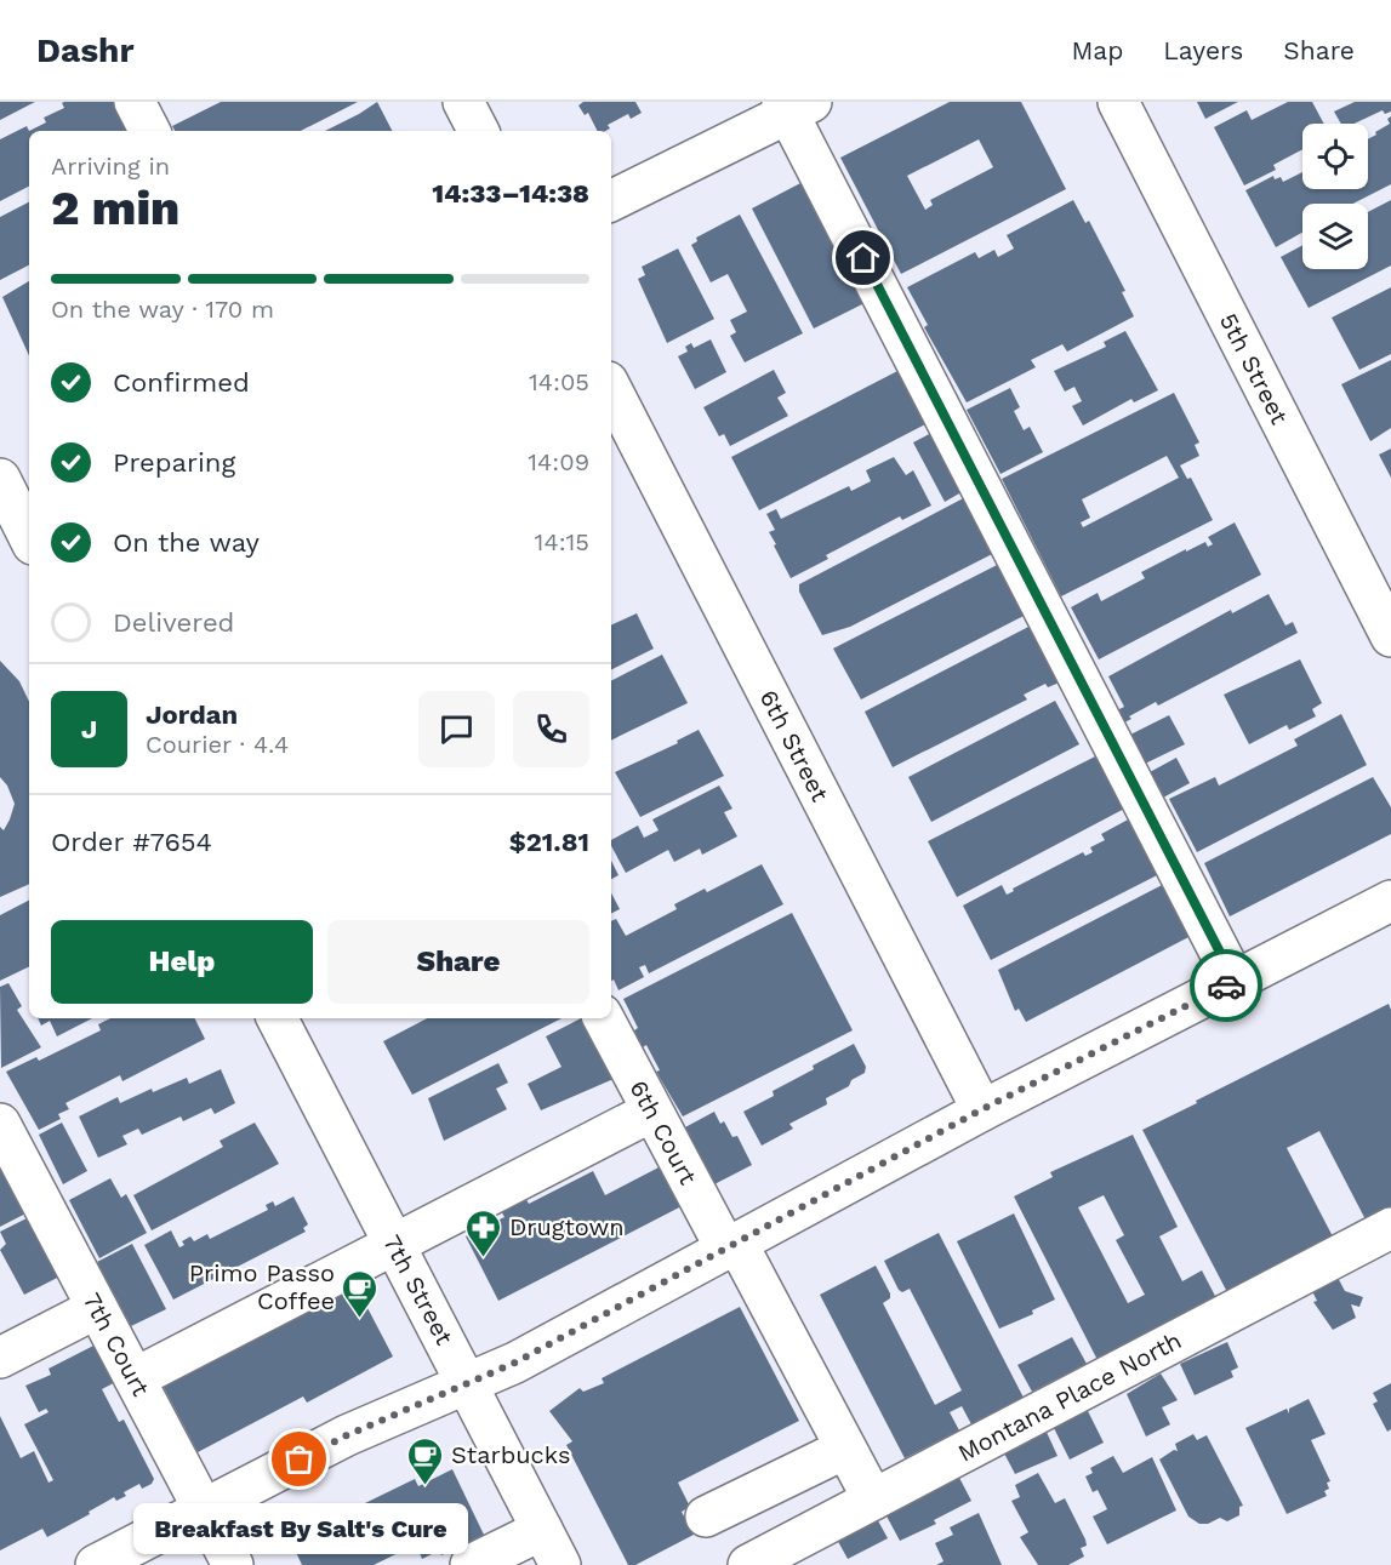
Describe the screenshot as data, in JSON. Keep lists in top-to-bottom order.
{
  "streets": {
    "street": [
      "5th Street",
      "6th Street",
      "6th Court",
      "7th Street",
      "7th Court",
      "Montana Place North"
    ]
  },
  "crossings": [
    ["6th Court", "Montana Place North"]
  ],
  "places": {
    "pharmacy": ["Drugtown"],
    "cafe": ["Primo Passo Coffee", "Starbucks"],
    "other": ["Breakfast By Salt's Cure"]
  },
  "page": {
    "header": "Dashr",
    "nav": ["Map", "Layers", "Share"],
    "heading": ["2 min", "Arriving in", "14:33–14:38"],
    "panel": [
      "Jordan",
      "Courier · 4.4",
      "Order #7654",
      "$21.81"
    ],
    "bar": "On the way · 170 m",
    "list": [
      ["Confirmed", "14:05"],
      ["Preparing", "14:09"],
      ["On the way", "14:15"],
      "Delivered"
    ],
    "round": "J",
    "buttons": ["Help", "Share"],
    "bubble": "Breakfast By Salt's Cure"
  }
}
